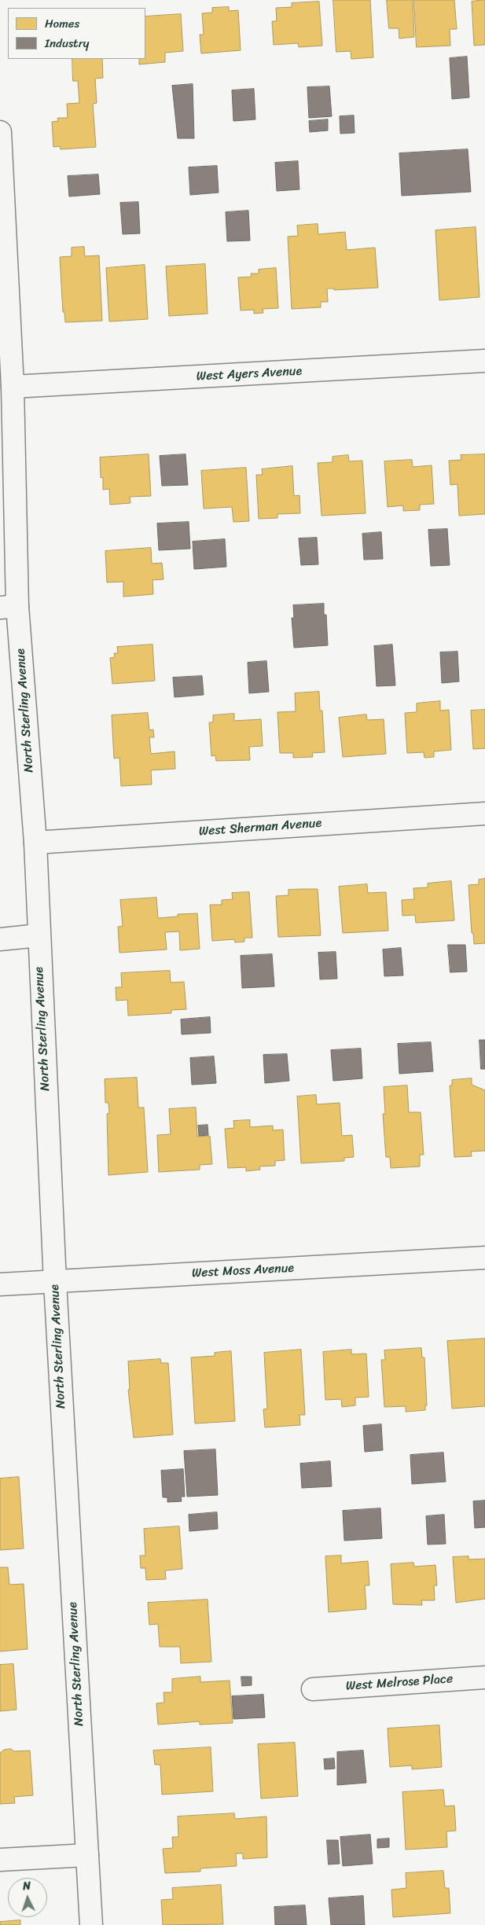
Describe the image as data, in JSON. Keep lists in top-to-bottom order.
{
  "streets": {
    "street": [
      "West Ayers Avenue",
      "North Sterling Avenue",
      "West Sherman Avenue",
      "West Moss Avenue",
      "West Melrose Place"
    ]
  },
  "crossings": [
    ["West Ayers Avenue", "North Sterling Avenue"],
    ["North Sterling Avenue", "West Sherman Avenue"],
    ["North Sterling Avenue", "West Moss Avenue"]
  ],
  "legend": ["Homes", "Industry"],
  "north": "top"
}
